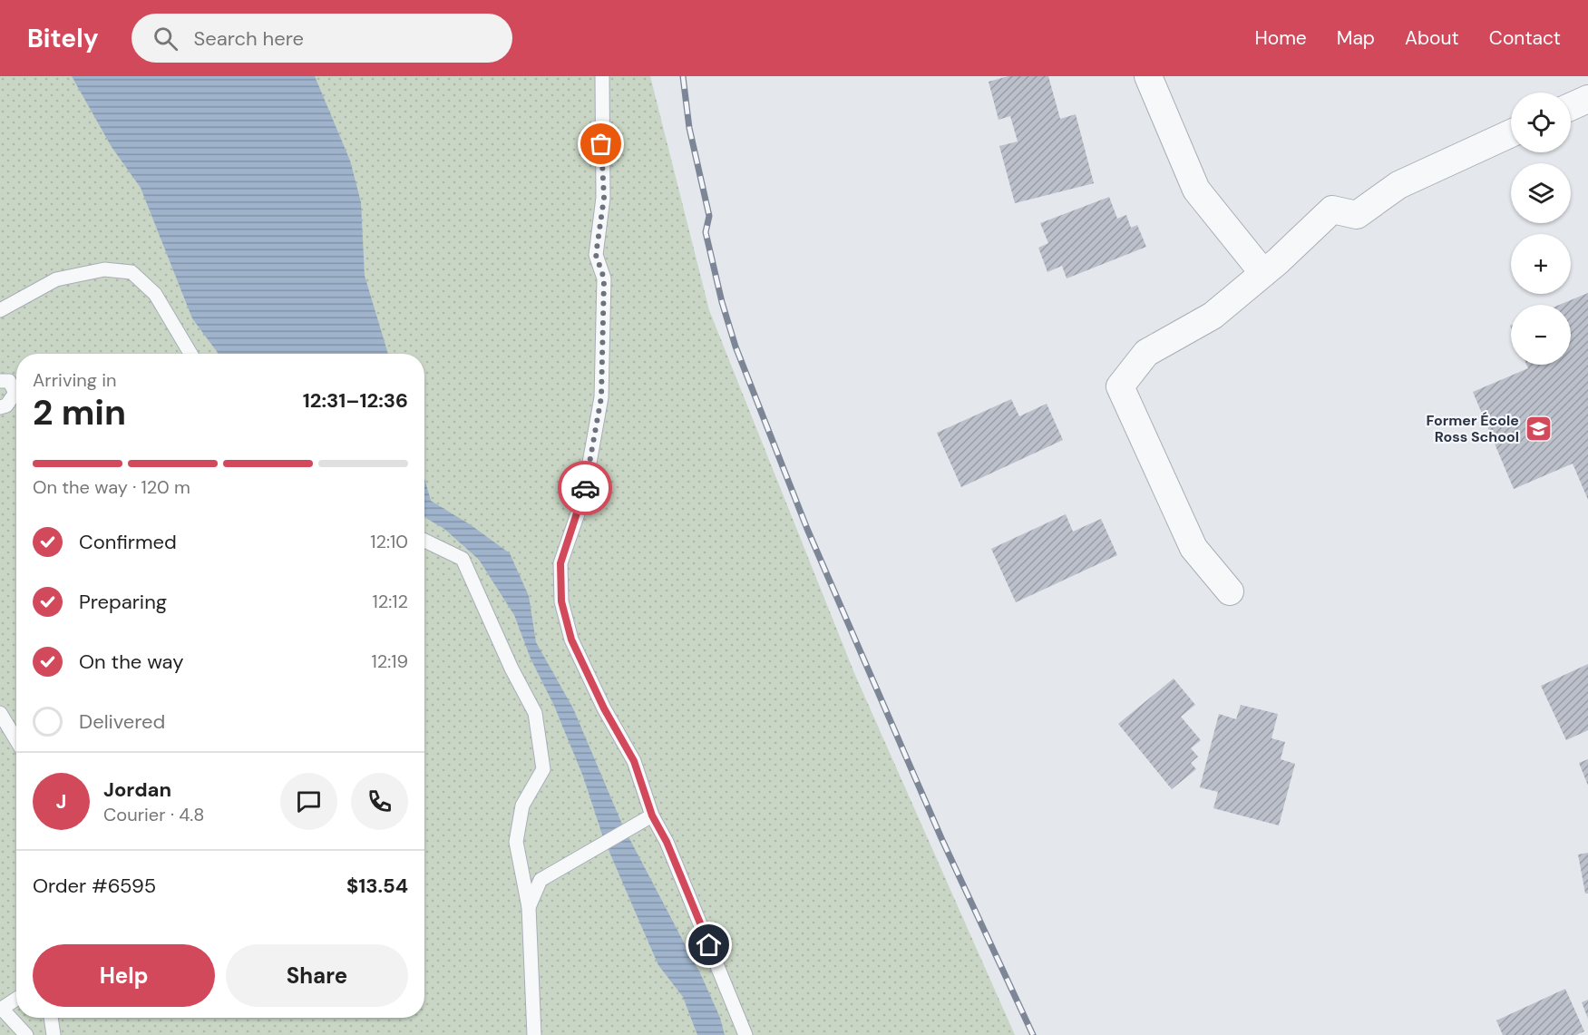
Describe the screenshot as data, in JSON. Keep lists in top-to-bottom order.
{
  "places": {
    "school or university": ["Former École Ross School"]
  },
  "page": {
    "header": "Bitely",
    "search": "Search here",
    "nav": [
      "Home",
      "Map",
      "About",
      "Contact"
    ],
    "map_buttons": ["+", "−"],
    "heading": ["2 min", "Arriving in", "12:31–12:36"],
    "panel": [
      "Jordan",
      "Courier · 4.8",
      "Order #6595",
      "$13.54"
    ],
    "bar": "On the way · 120 m",
    "list": [
      ["Confirmed", "12:10"],
      ["Preparing", "12:12"],
      ["On the way", "12:19"],
      "Delivered"
    ],
    "round": "J",
    "buttons": ["Help", "Share"]
  }
}
